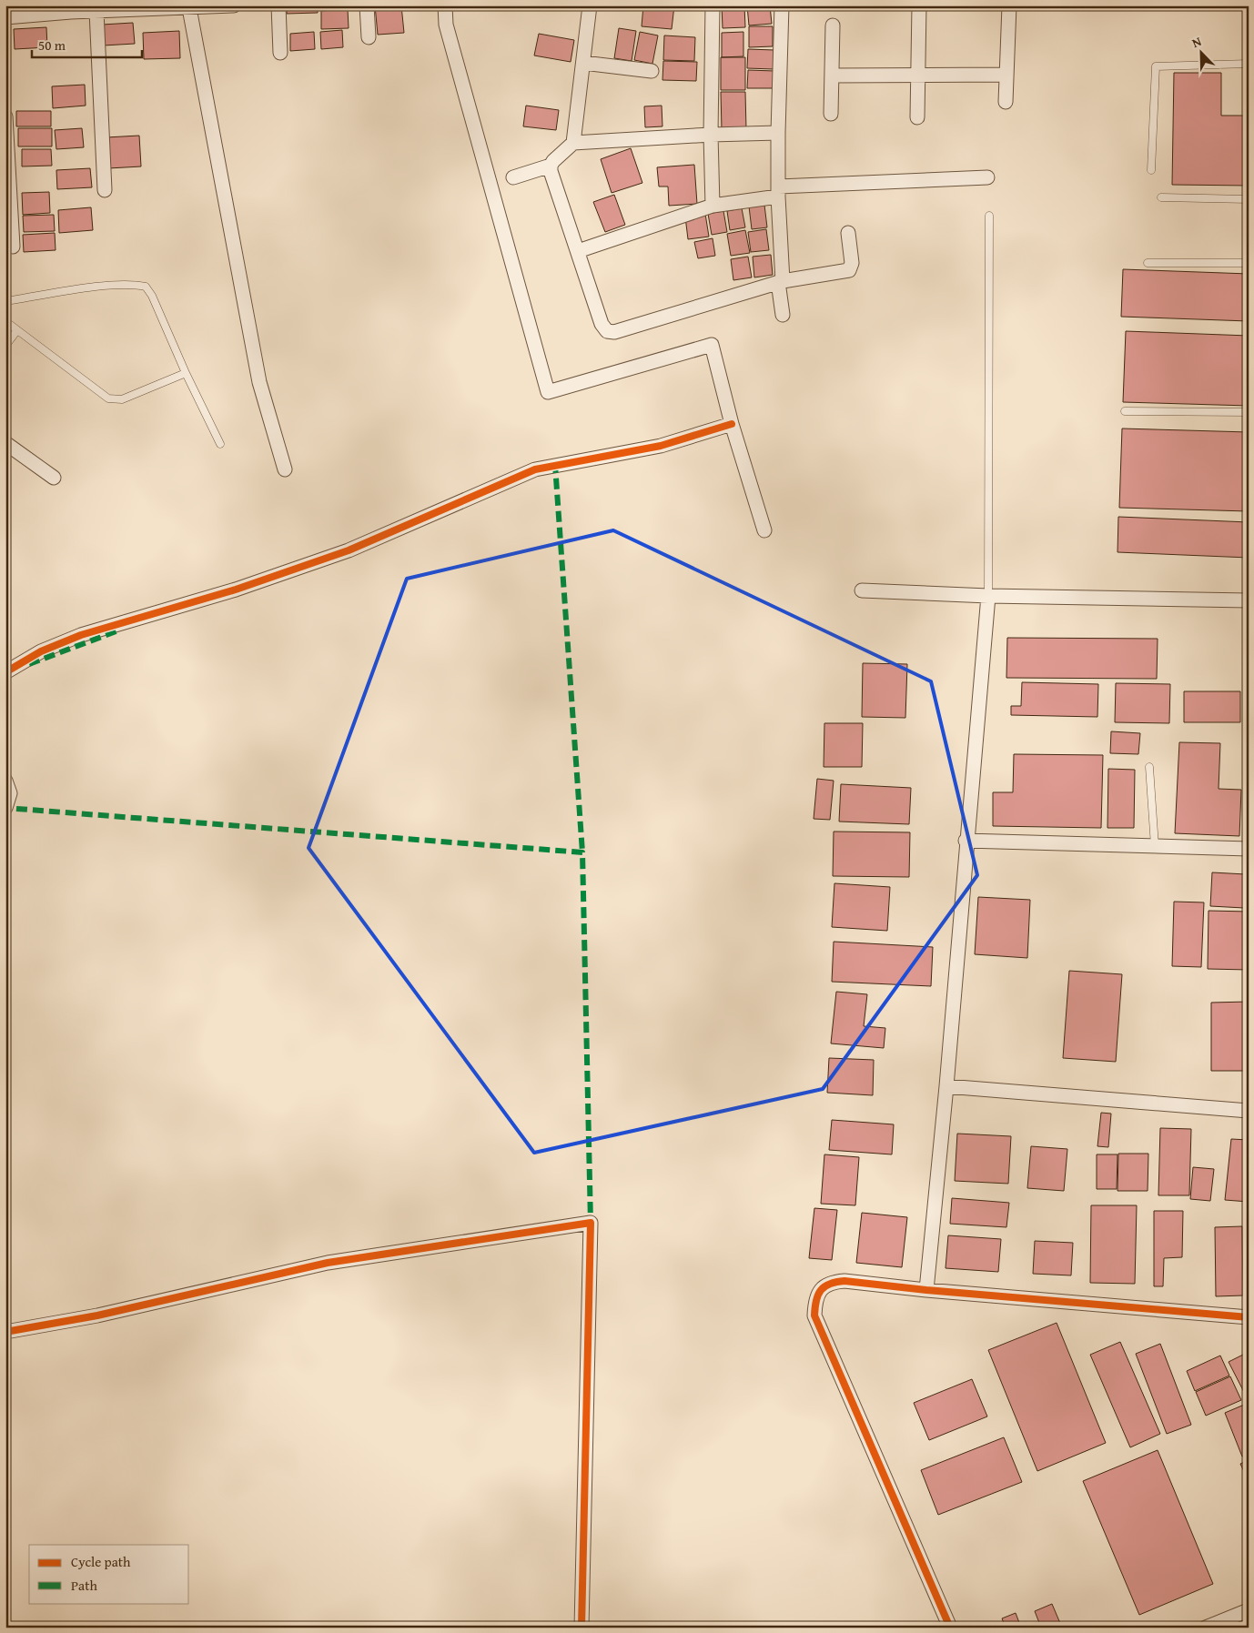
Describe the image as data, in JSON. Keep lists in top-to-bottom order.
{
  "legend": ["Cycle path", "Path"],
  "scale_bar": "50 m",
  "north": "top left"
}
